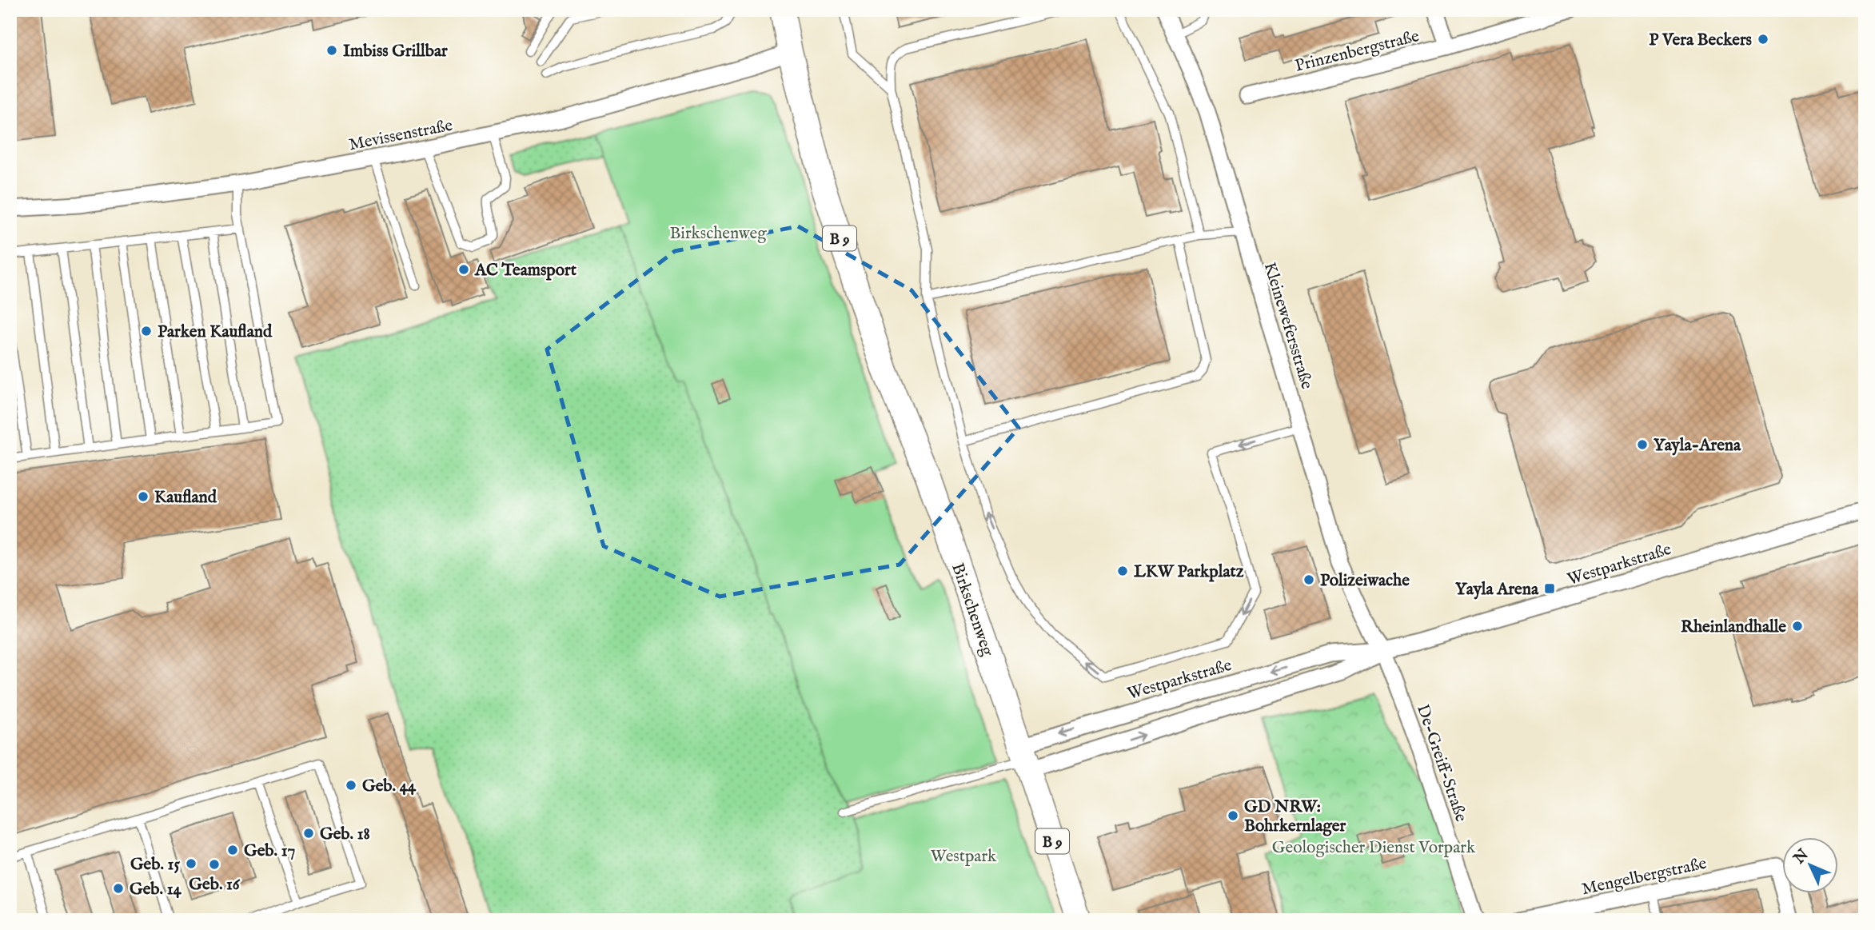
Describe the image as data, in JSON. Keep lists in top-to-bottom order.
{
  "streets": {
    "main road": ["B 9", "Birkschenweg"],
    "street": [
      "Prinzenbergstraße",
      "Mevissenstraße",
      "Kleinewefersstraße",
      "Westparkstraße",
      "De-Greiff-Straße",
      "Mengelbergstraße"
    ]
  },
  "crossings": [
    ["Mevissenstraße", "Birkschenweg"],
    ["Kleinewefersstraße", "Westparkstraße"],
    ["Kleinewefersstraße", "De-Greiff-Straße"],
    ["Westparkstraße", "Birkschenweg"],
    ["Westparkstraße", "De-Greiff-Straße"]
  ],
  "parks": ["Birkschenweg", "Geologischer Dienst Vorpark", "Westpark"],
  "places": {
    "other": [
      "P Vera Beckers",
      "Imbiss Grillbar",
      "AC Teamsport",
      "Parken Kaufland",
      "Yayla-Arena",
      "Kaufland",
      "LKW Parkplatz",
      "Polizeiwache",
      "Rheinlandhalle",
      "Geb. 44",
      "GD NRW: Bohrkernlager",
      "Geb. 18",
      "Geb. 17",
      "Geb. 15",
      "Geb. 16",
      "Geb. 14"
    ],
    "transit": ["Yayla Arena"]
  },
  "north": "top left"
}
